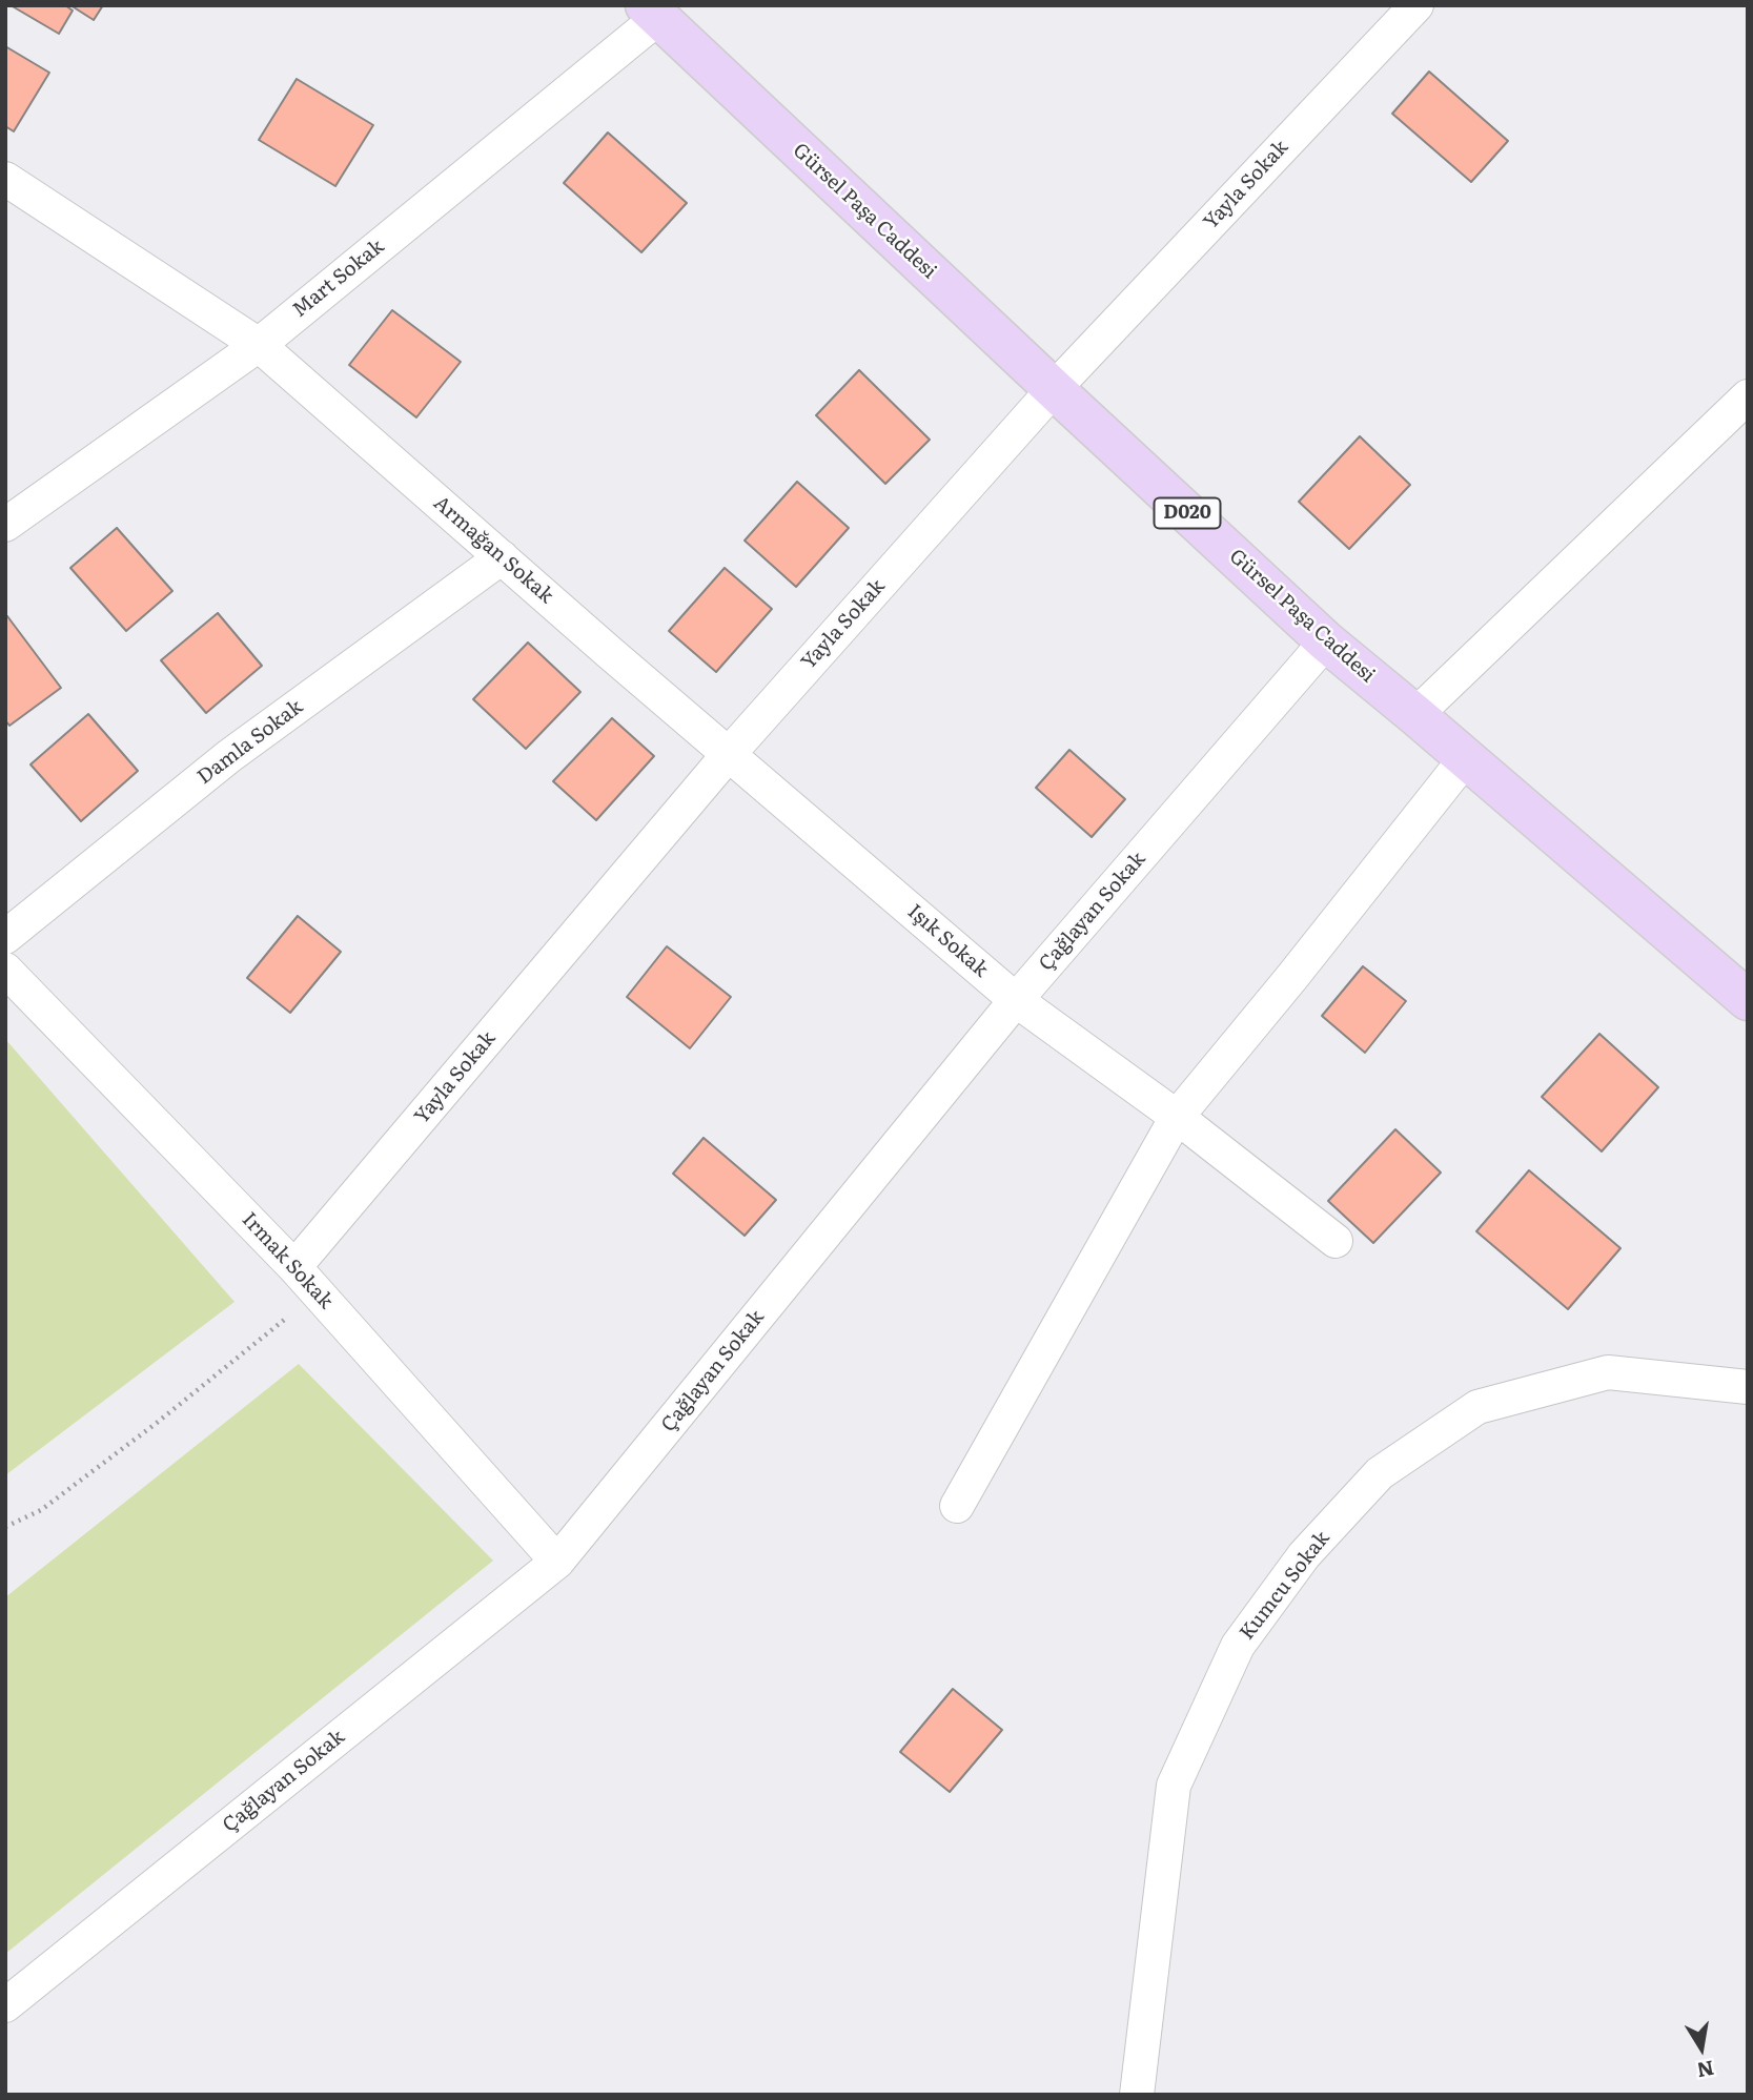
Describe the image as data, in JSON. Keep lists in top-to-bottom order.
{
  "streets": {
    "highway": ["Gürsel Paşa Caddesi", "D020"],
    "street": [
      "Yayla Sokak",
      "Mart Sokak",
      "Armağan Sokak",
      "Damla Sokak",
      "Çağlayan Sokak",
      "Işık Sokak",
      "Irmak Sokak",
      "Kumcu Sokak"
    ]
  },
  "crossings": [
    ["Yayla Sokak", "Gürsel Paşa Caddesi"],
    ["Yayla Sokak", "Armağan Sokak"],
    ["Yayla Sokak", "Işık Sokak"],
    ["Yayla Sokak", "Irmak Sokak"],
    ["Gürsel Paşa Caddesi", "Mart Sokak"],
    ["Gürsel Paşa Caddesi", "Çağlayan Sokak"],
    ["Mart Sokak", "Armağan Sokak"],
    ["Armağan Sokak", "Damla Sokak"],
    ["Armağan Sokak", "Işık Sokak"],
    ["Çağlayan Sokak", "Işık Sokak"],
    ["Çağlayan Sokak", "Irmak Sokak"]
  ],
  "north": "bottom"
}
